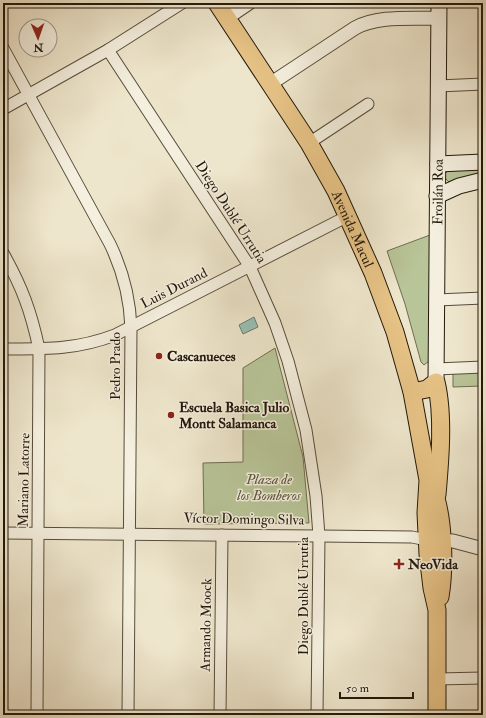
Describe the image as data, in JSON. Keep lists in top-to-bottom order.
{
  "streets": {
    "main road": ["Froilán Roa", "Avenida Macul"],
    "street": [
      "Diego Dublé Urrutia",
      "Luis Durand",
      "Pedro Prado",
      "Mariano Latorre",
      "Víctor Domingo Silva",
      "Armando Moock"
    ]
  },
  "crossings": [
    ["Diego Dublé Urrutia", "Luis Durand"],
    ["Diego Dublé Urrutia", "Víctor Domingo Silva"],
    ["Avenida Macul", "Luis Durand"],
    ["Avenida Macul", "Víctor Domingo Silva"],
    ["Luis Durand", "Pedro Prado"],
    ["Luis Durand", "Mariano Latorre"],
    ["Pedro Prado", "Víctor Domingo Silva"],
    ["Mariano Latorre", "Víctor Domingo Silva"],
    ["Víctor Domingo Silva", "Armando Moock"]
  ],
  "parks": ["Plaza de los Bomberos"],
  "places": {
    "other": ["Cascanueces", "Escuela Basica Julio Montt Salamanca"],
    "health": ["NeoVida"]
  },
  "scale_bar": "50 m",
  "north": "bottom"
}
